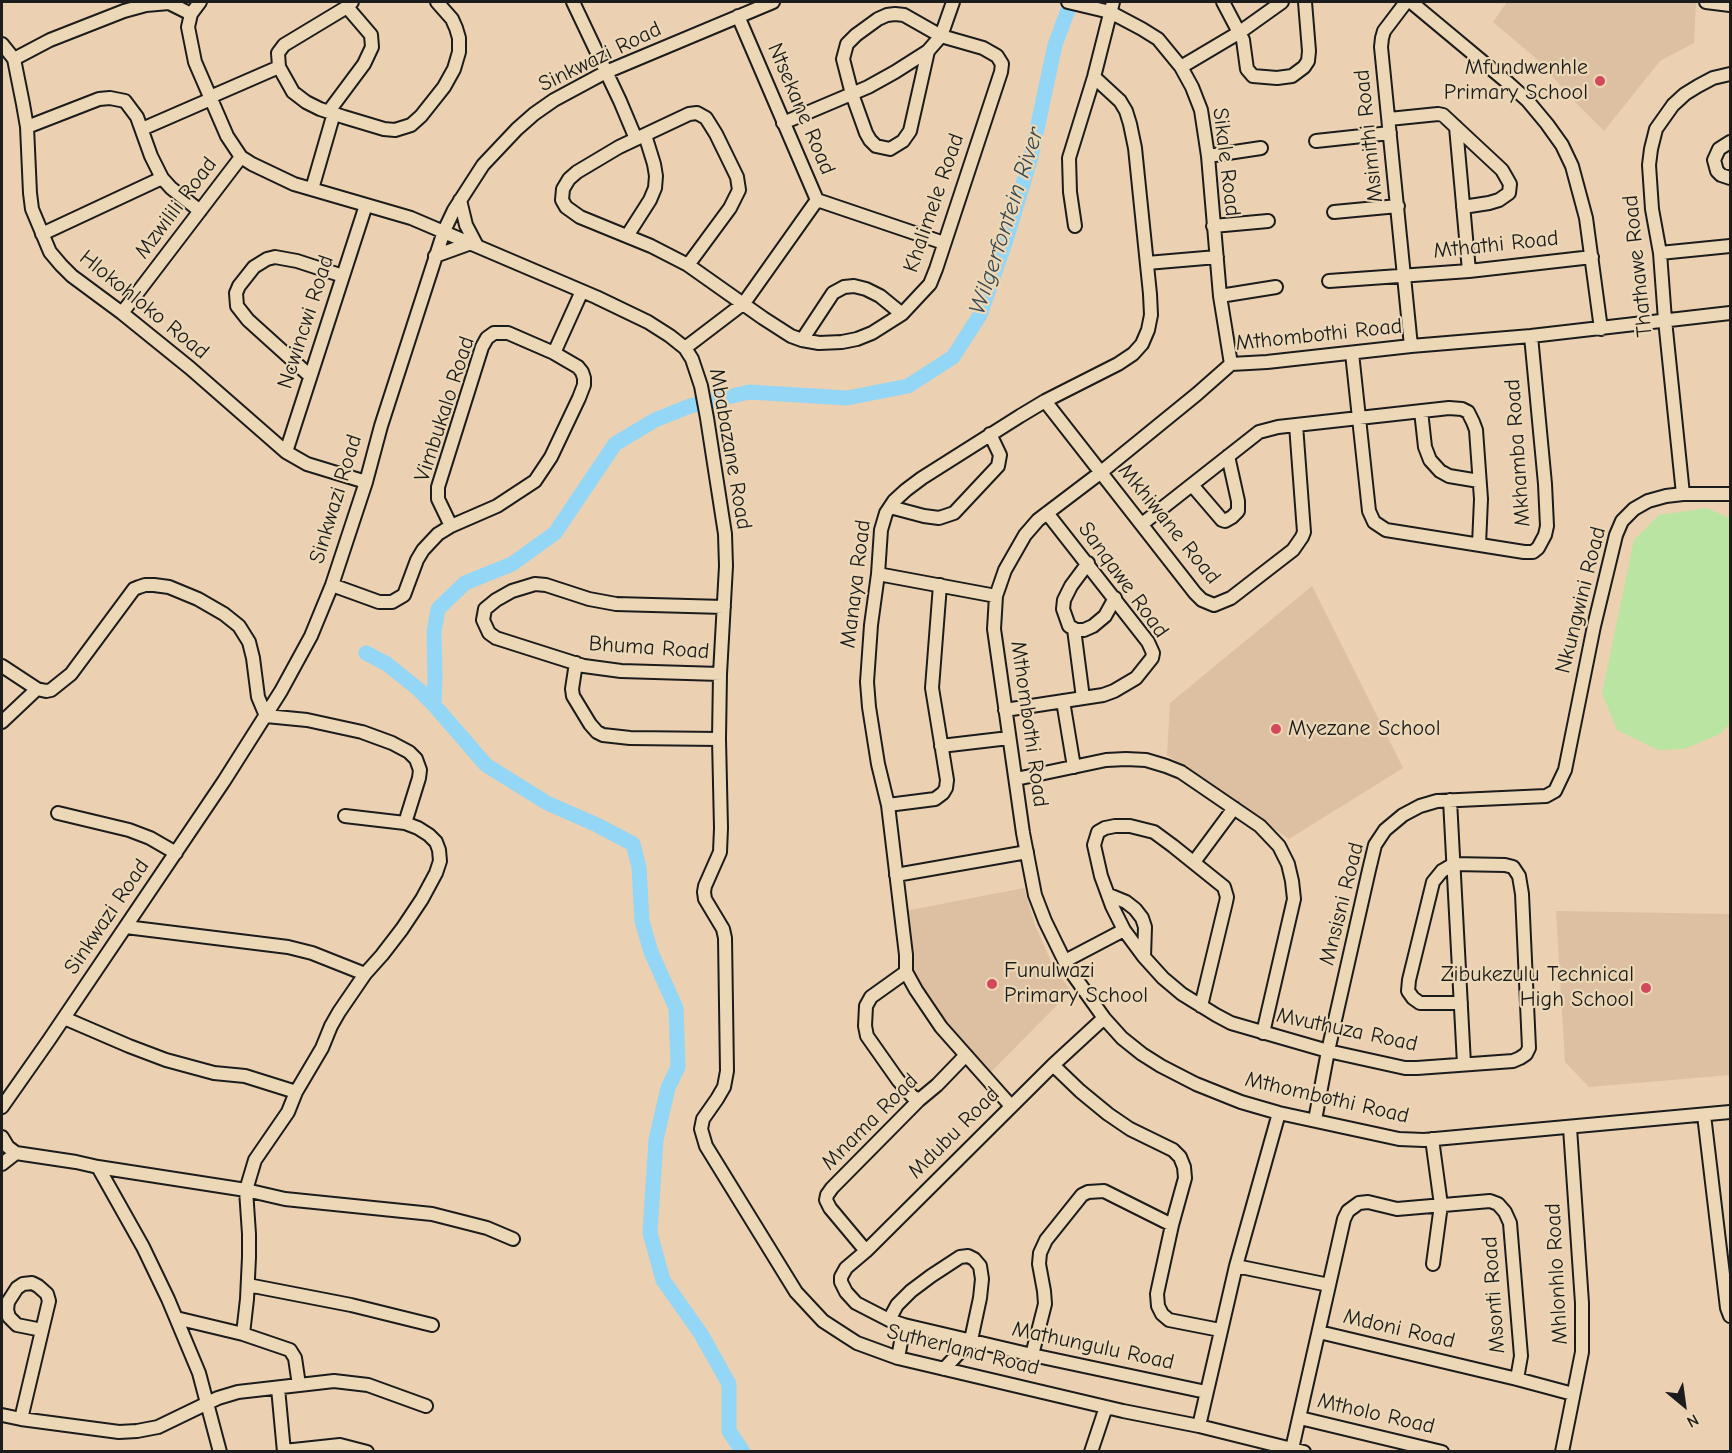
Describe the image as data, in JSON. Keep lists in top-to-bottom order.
{
  "streets": {
    "street": [
      "Sinkwazi Road",
      "Ntsekane Road",
      "Msimithi Road",
      "Sikale Road",
      "Khalimele Road",
      "Mzwilili Road",
      "Mthathi Road",
      "Thathawe Road",
      "Hlokohloko Road",
      "Ncwincwi Road",
      "Mthombothi Road",
      "Vimbukalo Road",
      "Mbabazane Road",
      "Mkhamba Road",
      "Mkhiwane Road",
      "Sanqawe Road",
      "Manaya Road",
      "Nkungwini Road",
      "Bhuma Road",
      "Mnsisni Road",
      "Mvuthuza Road",
      "Mnama Road",
      "Mdubu Road",
      "Mhlonhlo Road",
      "Msonti Road",
      "Mdoni Road",
      "Mathungulu Road",
      "Sutherland Road",
      "Mtholo Road"
    ]
  },
  "crossings": [
    ["Sinkwazi Road", "Ntsekane Road"],
    ["Sinkwazi Road", "Hlokohloko Road"],
    ["Sinkwazi Road", "Vimbukalo Road"],
    ["Sinkwazi Road", "Mbabazane Road"],
    ["Ntsekane Road", "Khalimele Road"],
    ["Ntsekane Road", "Mbabazane Road"],
    ["Msimithi Road", "Mthathi Road"],
    ["Msimithi Road", "Mthombothi Road"],
    ["Sikale Road", "Mthombothi Road"],
    ["Mzwilili Road", "Hlokohloko Road"],
    ["Mzwilili Road", "Mbabazane Road"],
    ["Thathawe Road", "Mthombothi Road"],
    ["Thathawe Road", "Nkungwini Road"],
    ["Hlokohloko Road", "Ncwincwi Road"],
    ["Ncwincwi Road", "Mbabazane Road"],
    ["Mthombothi Road", "Mkhamba Road"],
    ["Mthombothi Road", "Mkhiwane Road"],
    ["Mthombothi Road", "Sanqawe Road"],
    ["Mthombothi Road", "Mnsisni Road"],
    ["Mthombothi Road", "Mdubu Road"],
    ["Mthombothi Road", "Mhlonhlo Road"],
    ["Mbabazane Road", "Bhuma Road"],
    ["Mbabazane Road", "Sutherland Road"],
    ["Mkhiwane Road", "Manaya Road"],
    ["Manaya Road", "Mnama Road"],
    ["Manaya Road", "Mdubu Road"],
    ["Nkungwini Road", "Mnsisni Road"],
    ["Mnsisni Road", "Mvuthuza Road"],
    ["Mnama Road", "Mdubu Road"],
    ["Mdubu Road", "Mathungulu Road"],
    ["Mhlonhlo Road", "Mdoni Road"],
    ["Msonti Road", "Mdoni Road"],
    ["Msonti Road", "Sutherland Road"],
    ["Msonti Road", "Mtholo Road"]
  ],
  "water": ["Wilgerfontein River"],
  "places": [
    "Mfundwenhle Primary School",
    "Myezane School",
    "Funulwazi Primary School",
    "Zibukezulu Technical High School"
  ],
  "north": "bottom right"
}
